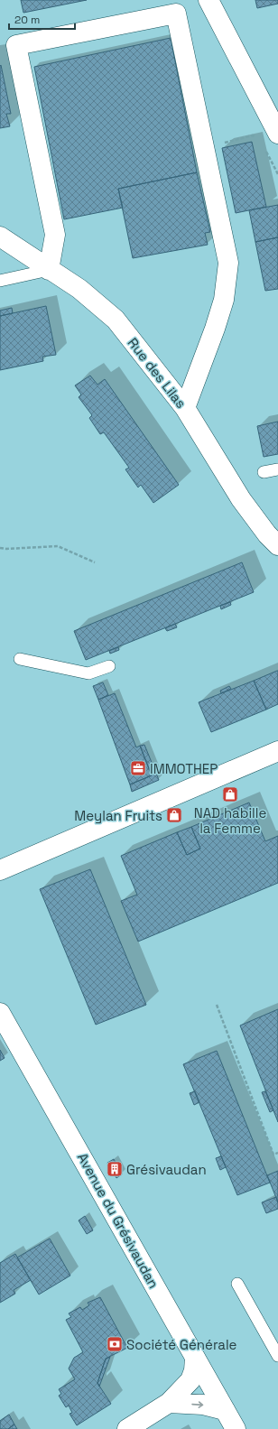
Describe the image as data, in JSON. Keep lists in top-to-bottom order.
{
  "streets": {
    "street": ["Rue des Lilas", "Avenue du Grésivaudan"]
  },
  "places": {
    "office": ["IMMOTHEP"],
    "shop": ["NAD habille la Femme", "Meylan Fruits"],
    "building": ["Grésivaudan"],
    "bank": ["Société Générale"]
  },
  "scale_bar": "20 m"
}
